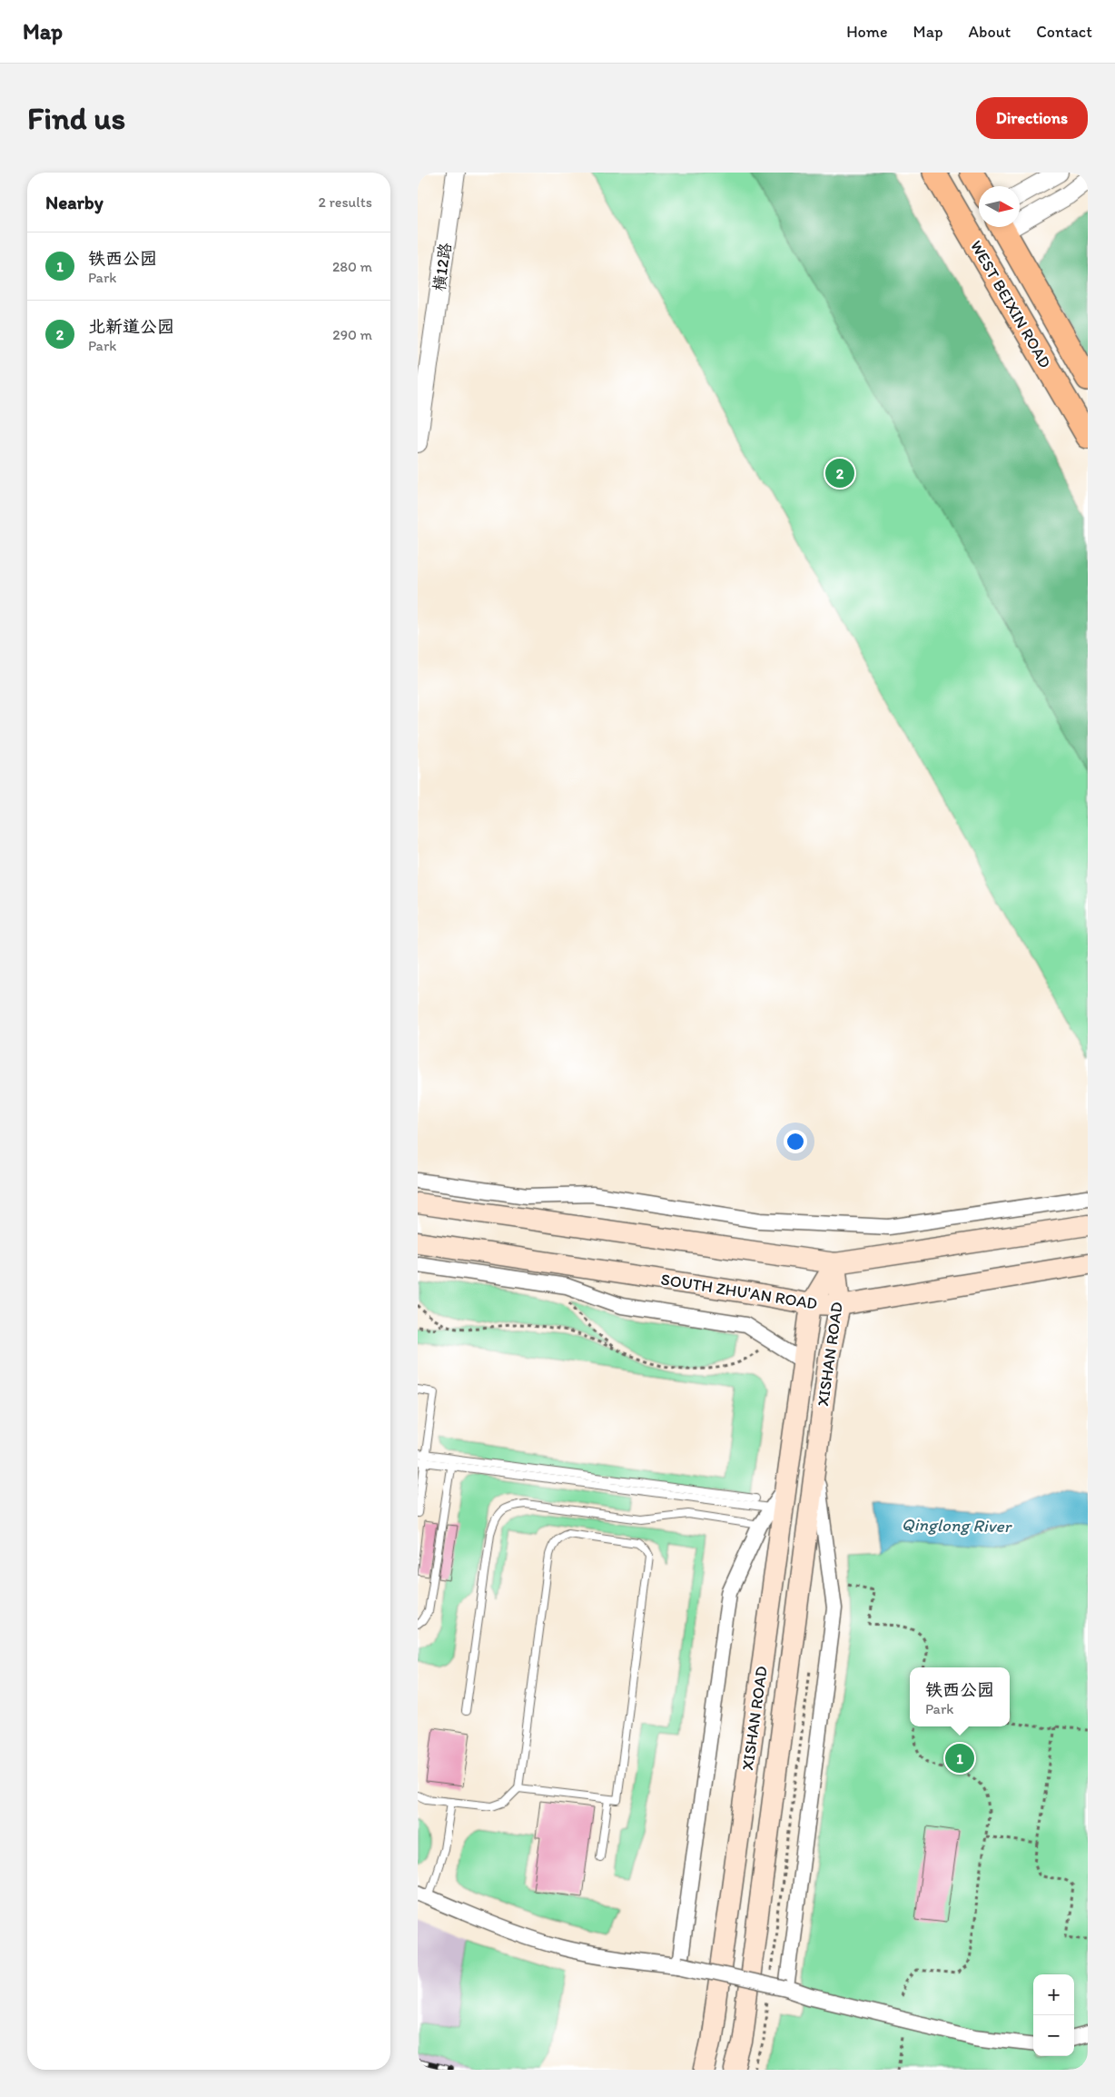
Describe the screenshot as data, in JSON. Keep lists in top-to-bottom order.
{
  "streets": {
    "main road": ["WEST BEIXIN ROAD", "SOUTH ZHU'AN ROAD", "XISHAN ROAD"],
    "street": ["横12路"]
  },
  "crossings": [
    ["SOUTH ZHU'AN ROAD", "XISHAN ROAD"]
  ],
  "water": ["Qinglong River"],
  "north": "right",
  "page": {
    "header": "Map",
    "nav": [
      "Home",
      "Map",
      "About",
      "Contact"
    ],
    "buttons": "Directions",
    "title": "Find us",
    "heading": ["Nearby", "2 results"],
    "list": [
      {
        "mark": "1",
        "name": "铁西公园",
        "note": "Park",
        "value": "280 m"
      },
      {
        "mark": "2",
        "name": "北新道公园",
        "note": "Park",
        "value": "290 m"
      }
    ],
    "pins": ["2", "1"],
    "popup": ["铁西公园", "Park"],
    "map_buttons": ["+", "−"]
  }
}
